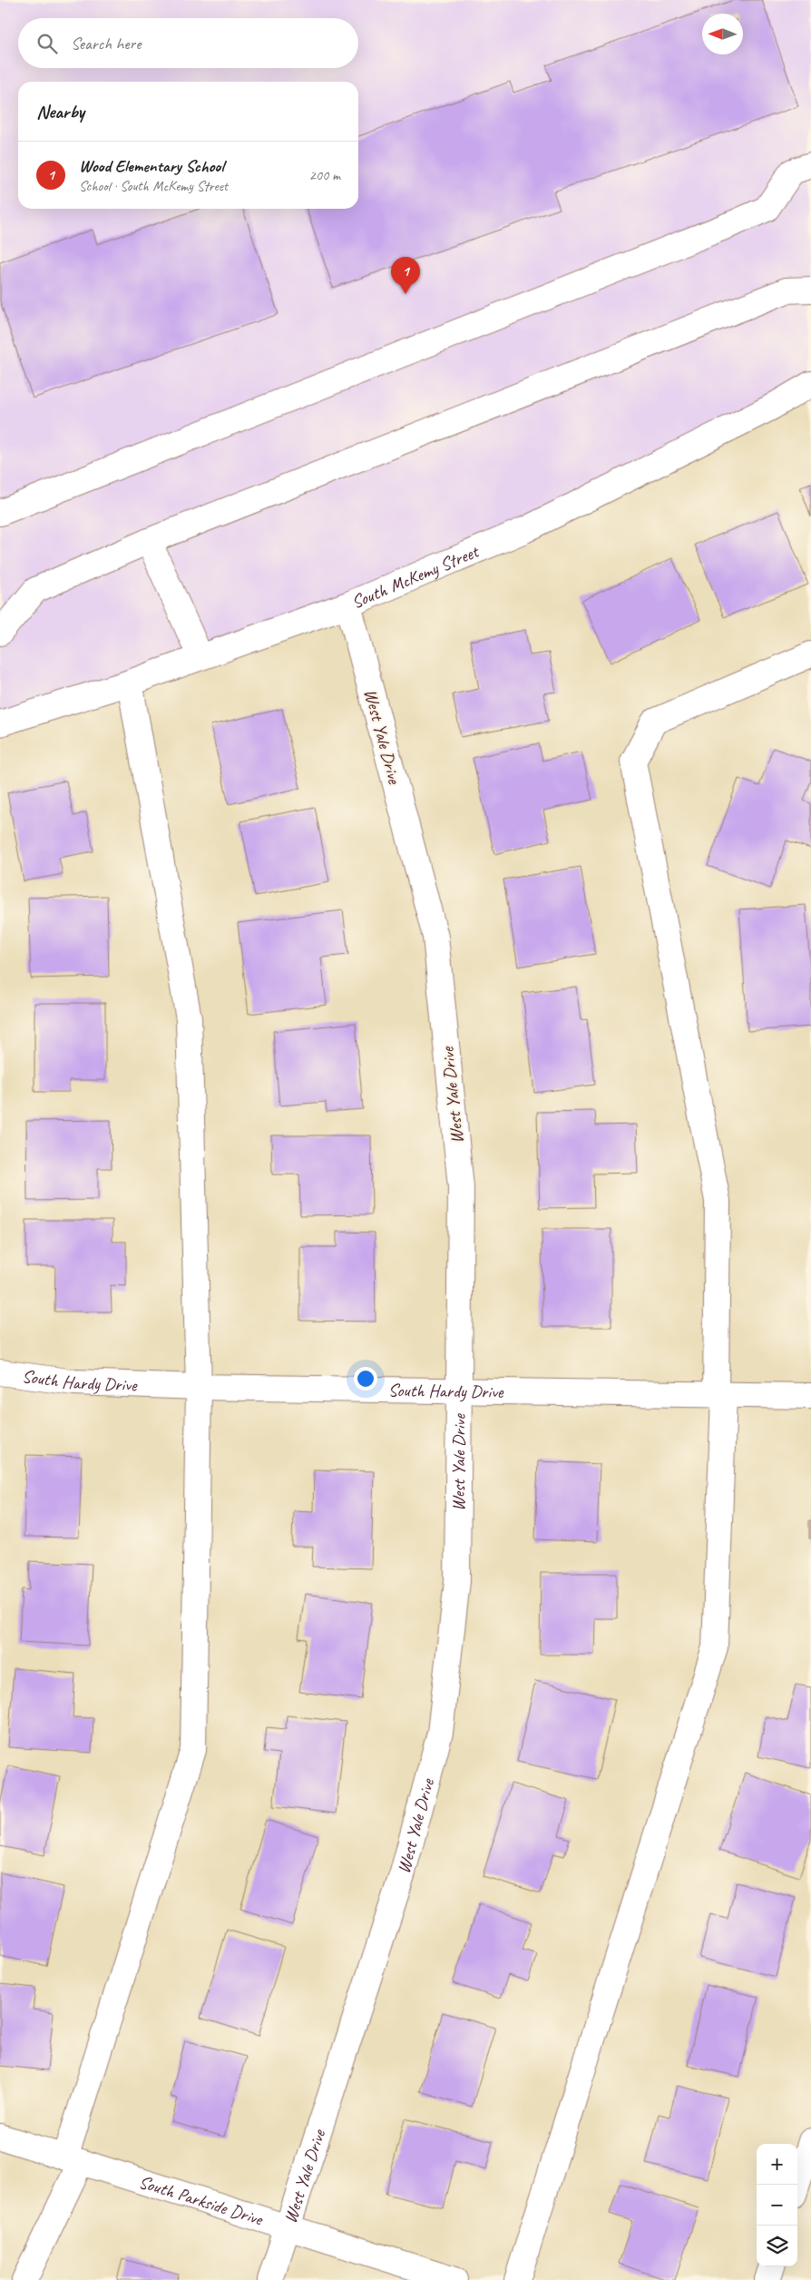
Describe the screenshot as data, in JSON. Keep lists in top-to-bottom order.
{
  "streets": {
    "street": [
      "South McKemy Street",
      "West Yale Drive",
      "South Hardy Drive",
      "South Parkside Drive"
    ]
  },
  "crossings": [
    ["South McKemy Street", "West Yale Drive"],
    ["West Yale Drive", "South Hardy Drive"],
    ["West Yale Drive", "South Parkside Drive"]
  ],
  "north": "left",
  "page": {
    "search": "Search here",
    "heading": "Nearby",
    "list": [
      {
        "mark": "1",
        "name": "Wood Elementary School",
        "note": "School · South McKemy Street",
        "value": "200 m"
      }
    ],
    "pins": "1",
    "map_buttons": ["+", "−"]
  }
}
